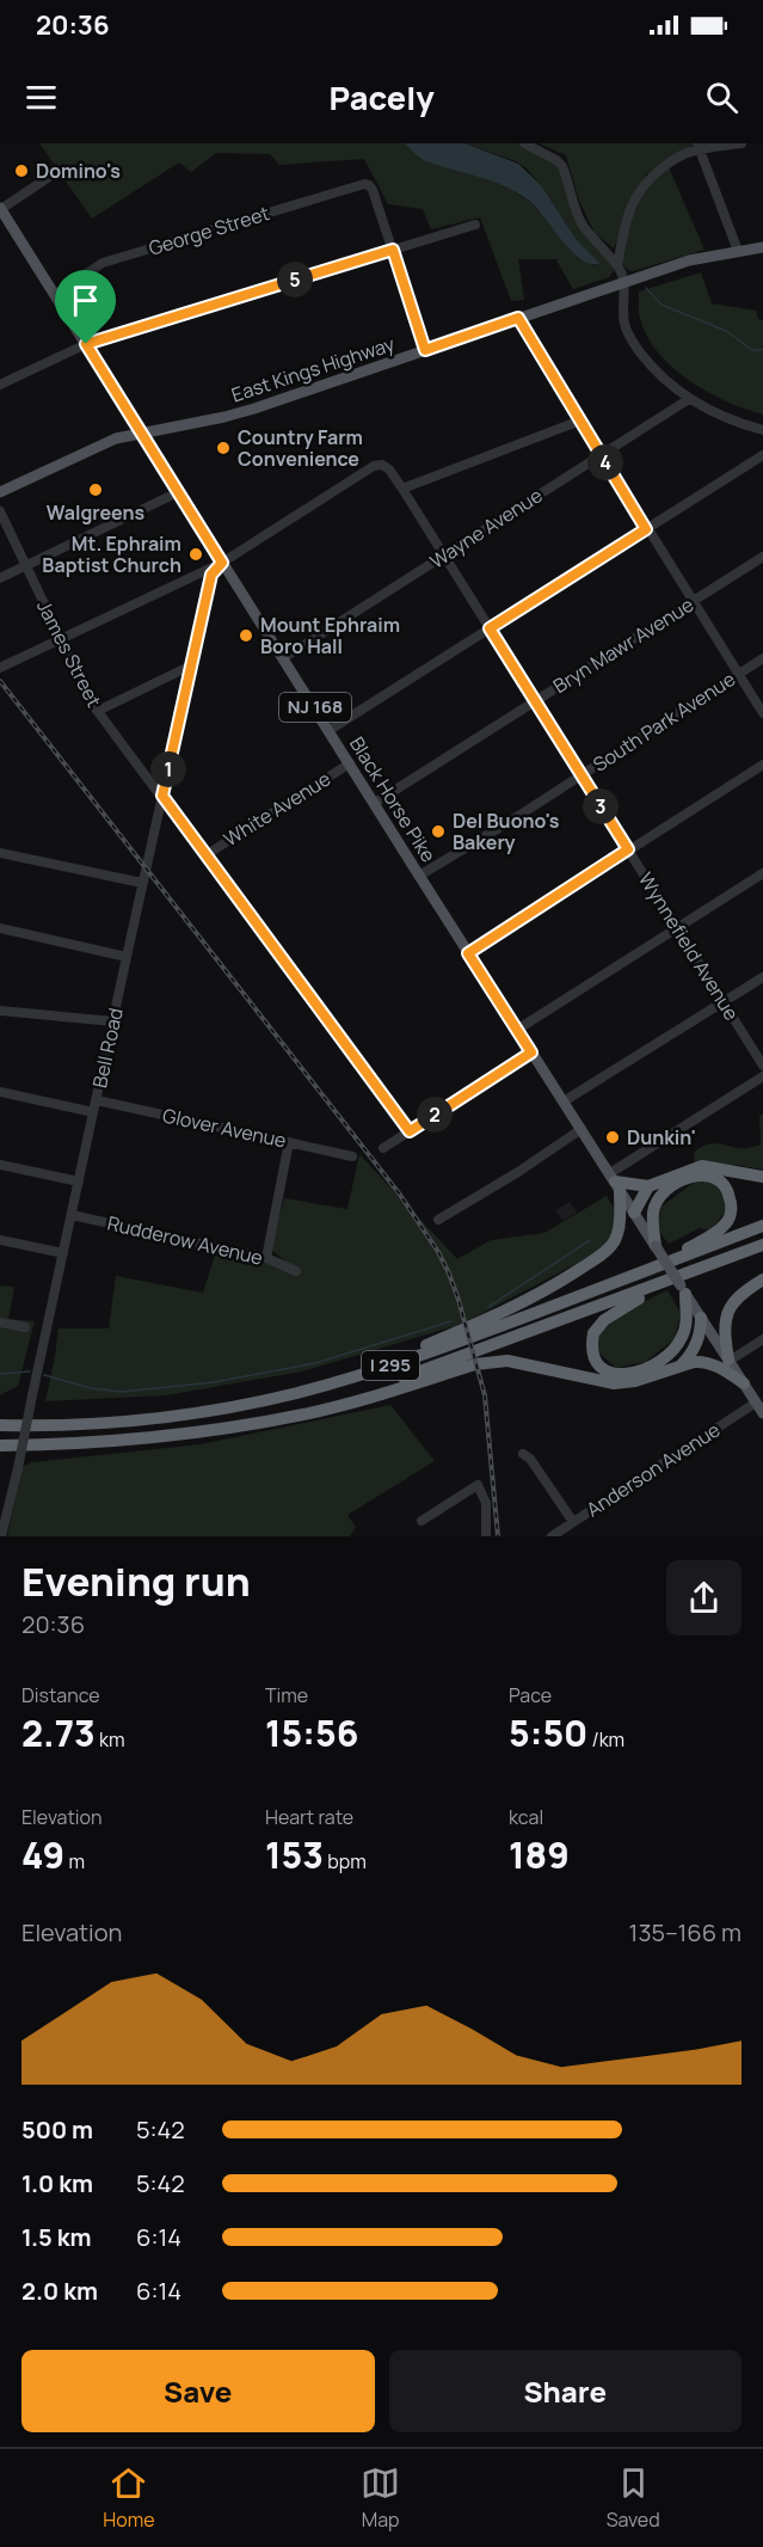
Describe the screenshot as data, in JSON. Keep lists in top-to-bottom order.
{
  "streets": {
    "highway": ["I 295"],
    "main road": ["East Kings Highway", "NJ 168", "Black Horse Pike"],
    "street": [
      "George Street",
      "Wayne Avenue",
      "Bryn Mawr Avenue",
      "James Street",
      "South Park Avenue",
      "White Avenue",
      "Wynnefield Avenue",
      "Bell Road",
      "Glover Avenue",
      "Rudderow Avenue",
      "Anderson Avenue"
    ]
  },
  "crossings": [
    ["George Street", "Black Horse Pike"],
    ["East Kings Highway", "Black Horse Pike"],
    ["Wayne Avenue", "Black Horse Pike"],
    ["Wayne Avenue", "Wynnefield Avenue"],
    ["Bryn Mawr Avenue", "Black Horse Pike"],
    ["Bryn Mawr Avenue", "Wynnefield Avenue"],
    ["James Street", "White Avenue"],
    ["James Street", "Bell Road"],
    ["NJ 168", "Black Horse Pike"],
    ["NJ 168", "Anderson Avenue"],
    ["South Park Avenue", "Black Horse Pike"],
    ["South Park Avenue", "Wynnefield Avenue"],
    ["Black Horse Pike", "White Avenue"],
    ["Black Horse Pike", "Wynnefield Avenue"],
    ["Black Horse Pike", "Bell Road"],
    ["Wynnefield Avenue", "Bell Road"],
    ["Bell Road", "Glover Avenue"],
    ["Bell Road", "Rudderow Avenue"]
  ],
  "places": [
    "Domino's",
    "Country Farm Convenience",
    "Walgreens",
    "Mt. Ephraim Baptist Church",
    "Mount Ephraim Boro Hall",
    "Del Buono's Bakery",
    "Dunkin'"
  ],
  "page": {
    "status": "20:36",
    "header": "Pacely",
    "pins": [
      "5",
      "4",
      "1",
      "3",
      "2"
    ],
    "heading": ["Evening run", "20:36"],
    "stats": [
      ["Distance", "2.73 km"],
      ["Time", "15:56"],
      ["Pace", "5:50 /km"],
      ["Elevation", "49 m"],
      ["Heart rate", "153 bpm"],
      ["kcal", "189"]
    ],
    "chart": ["Elevation", "135–166 m"],
    "list": [
      {
        "name": "500 m",
        "note": "5:42"
      },
      {
        "name": "1.0 km",
        "note": "5:42"
      },
      {
        "name": "1.5 km",
        "note": "6:14"
      },
      {
        "name": "2.0 km",
        "note": "6:14"
      }
    ],
    "buttons": ["Save", "Share"],
    "tabs": ["Home", "Map", "Saved"]
  }
}
